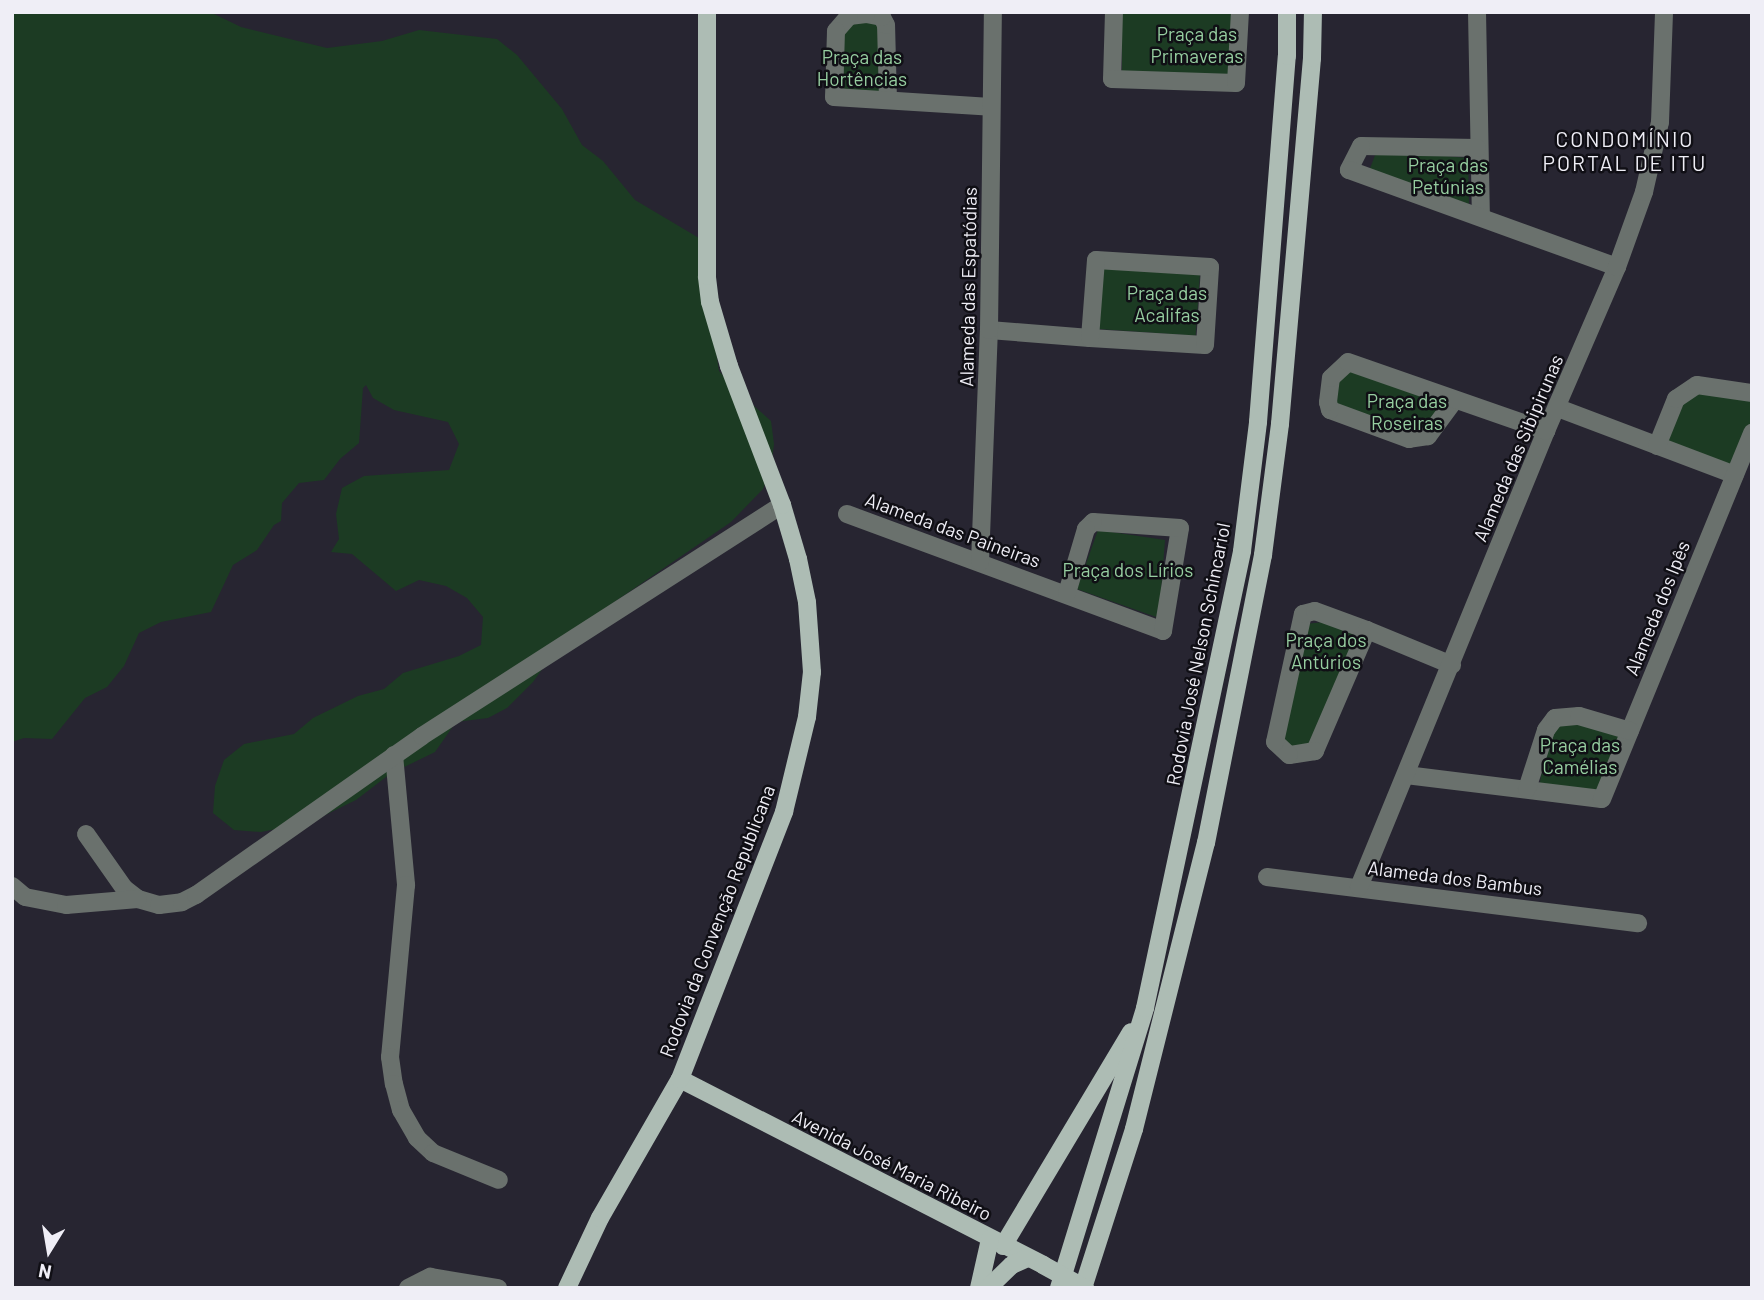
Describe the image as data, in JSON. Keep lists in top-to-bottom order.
{
  "streets": {
    "main road": ["Rodovia José Nelson Schincariol", "Rodovia da Convenção Republicana", "Avenida José Maria Ribeiro"],
    "street": [
      "Alameda das Espatódias",
      "Alameda das Sibipirunas",
      "Alameda das Paineiras",
      "Alameda dos Ipês",
      "Alameda dos Bambus"
    ]
  },
  "crossings": [
    ["Alameda das Espatódias", "Alameda das Paineiras"],
    ["Alameda das Sibipirunas", "Alameda dos Bambus"],
    ["Rodovia da Convenção Republicana", "Avenida José Maria Ribeiro"]
  ],
  "districts": ["CONDOMÍNIO PORTAL DE ITU"],
  "parks": [
    "Praça das Primaveras",
    "Praça das Hortências",
    "Praça das Petúnias",
    "Praça das Acalifas",
    "Praça das Roseiras",
    "Praça dos Lírios",
    "Praça dos Antúrios",
    "Praça das Camélias"
  ],
  "north": "bottom"
}
